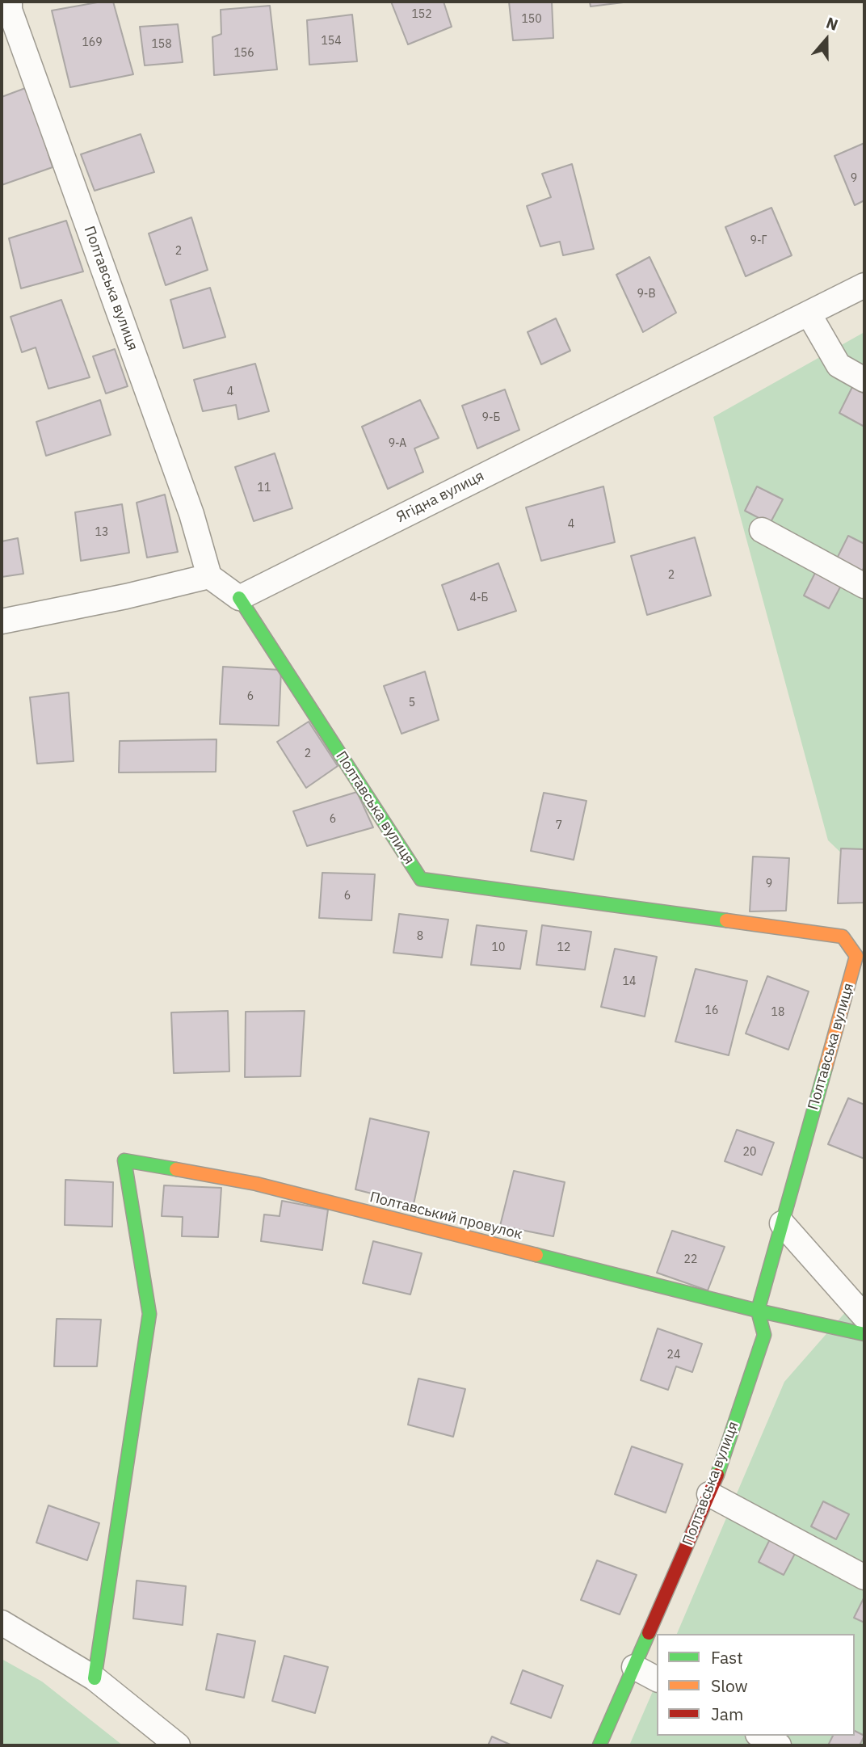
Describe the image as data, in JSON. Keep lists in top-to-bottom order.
{
  "streets": {
    "street": ["Полтавська вулиця", "Ягідна вулиця", "Полтавський провулок"]
  },
  "crossings": [
    ["Полтавська вулиця", "Ягідна вулиця"],
    ["Полтавська вулиця", "Полтавський провулок"]
  ],
  "house_numbers": [
    "152",
    "150",
    "154",
    "169",
    "158",
    "156",
    "9",
    "9-Г",
    "2",
    "9-В",
    "4",
    "9-Б",
    "9-А",
    "11",
    "4",
    "13",
    "2",
    "4-Б",
    "6",
    "5",
    "2",
    "6",
    "7",
    "9",
    "6",
    "8",
    "10",
    "12",
    "14",
    "16",
    "18",
    "20",
    "22",
    "24"
  ],
  "legend": ["Fast", "Slow", "Jam"],
  "north": "top"
}
